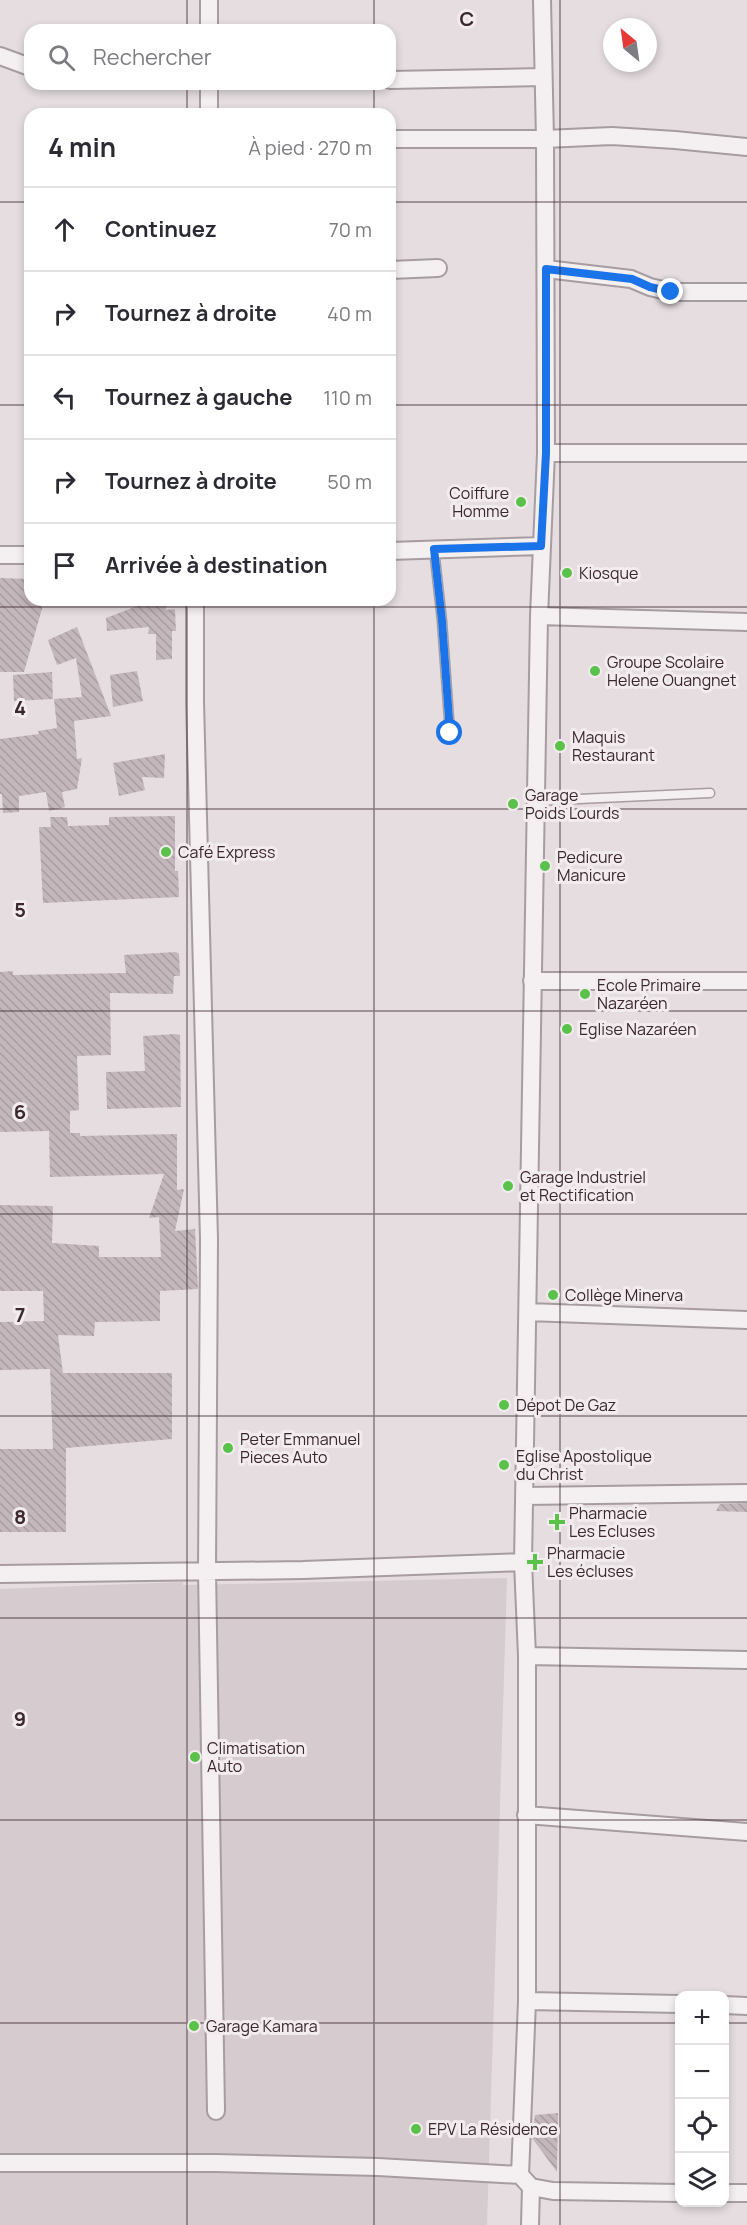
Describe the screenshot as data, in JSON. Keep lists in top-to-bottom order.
{
  "places": {
    "other": [
      "Coiffure Homme",
      "Kiosque",
      "Groupe Scolaire Helene Ouangnet",
      "Maquis Restaurant",
      "Garage Poids Lourds",
      "Café Express",
      "Pedicure Manicure",
      "Ecole Primaire Nazaréen",
      "Eglise Nazaréen",
      "Garage Industriel et Rectification",
      "Collège Minerva",
      "Dépot De Gaz",
      "Peter Emmanuel Pieces Auto",
      "Eglise Apostolique du Christ",
      "Climatisation Auto",
      "Garage Kamara",
      "EPV La Résidence"
    ],
    "health": ["Pharmacie Les Ecluses", "Pharmacie Les écluses"]
  },
  "north": "top left",
  "page": {
    "search": "Rechercher",
    "heading": ["4 min", "À pied · 270 m"],
    "list": [
      ["Continuez", "70 m"],
      ["Tournez à droite", "40 m"],
      ["Tournez à gauche", "110 m"],
      ["Tournez à droite", "50 m"],
      "Arrivée à destination"
    ],
    "map_buttons": ["+", "−"]
  },
  "grid": {
    "columns": ["C"],
    "rows": [
      "4",
      "5",
      "6",
      "7",
      "8",
      "9"
    ]
  }
}
